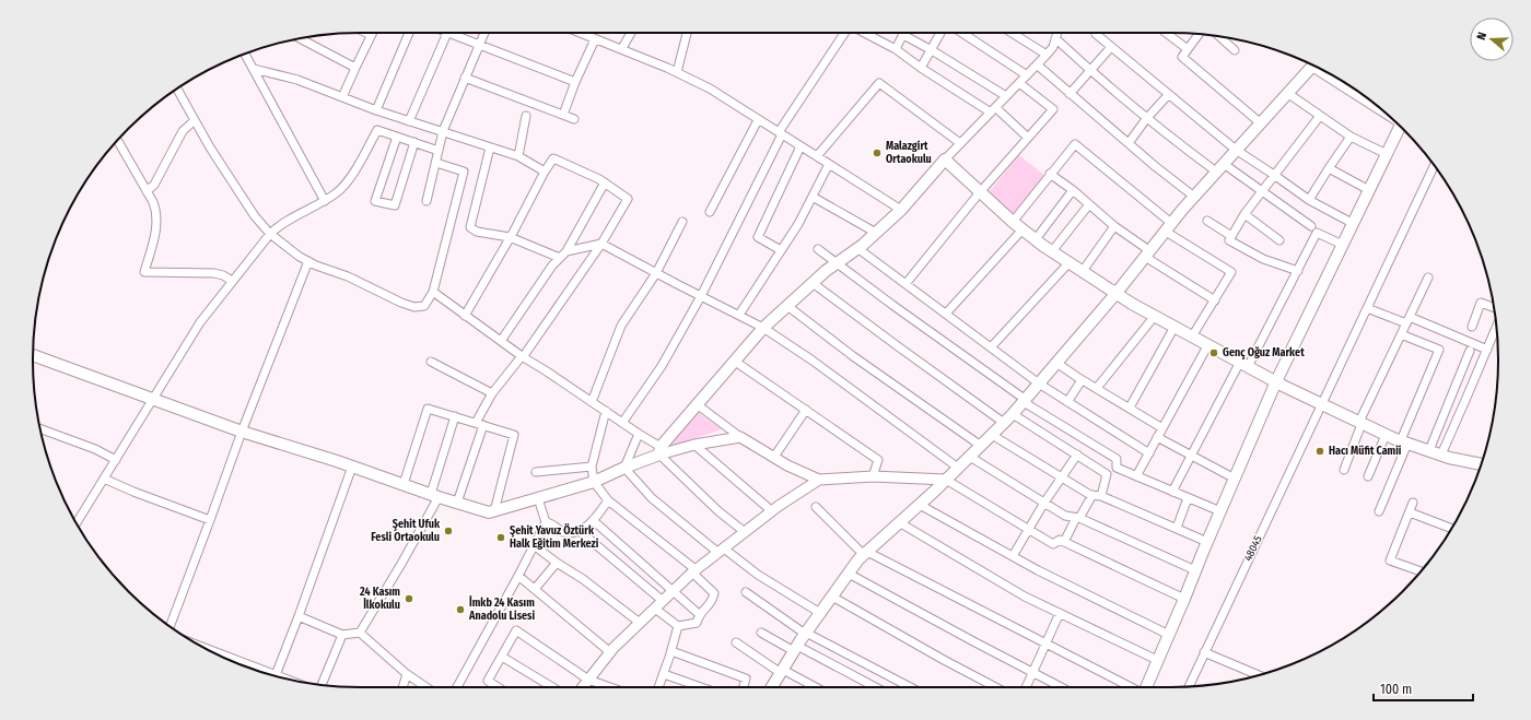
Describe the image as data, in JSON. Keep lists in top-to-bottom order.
{
  "streets": {
    "street": ["48045"]
  },
  "places": [
    "Malazgirt Ortaokulu",
    "Genç Oğuz Market",
    "Hacı Müfit Camii",
    "Şehit Ufuk Fesli Ortaokulu",
    "Şehit Yavuz Öztürk Halk Eğitim Merkezi",
    "24 Kasım İlkokulu",
    "İmkb 24 Kasım Anadolu Lisesi"
  ],
  "scale_bar": "100 m",
  "north": "left"
}
